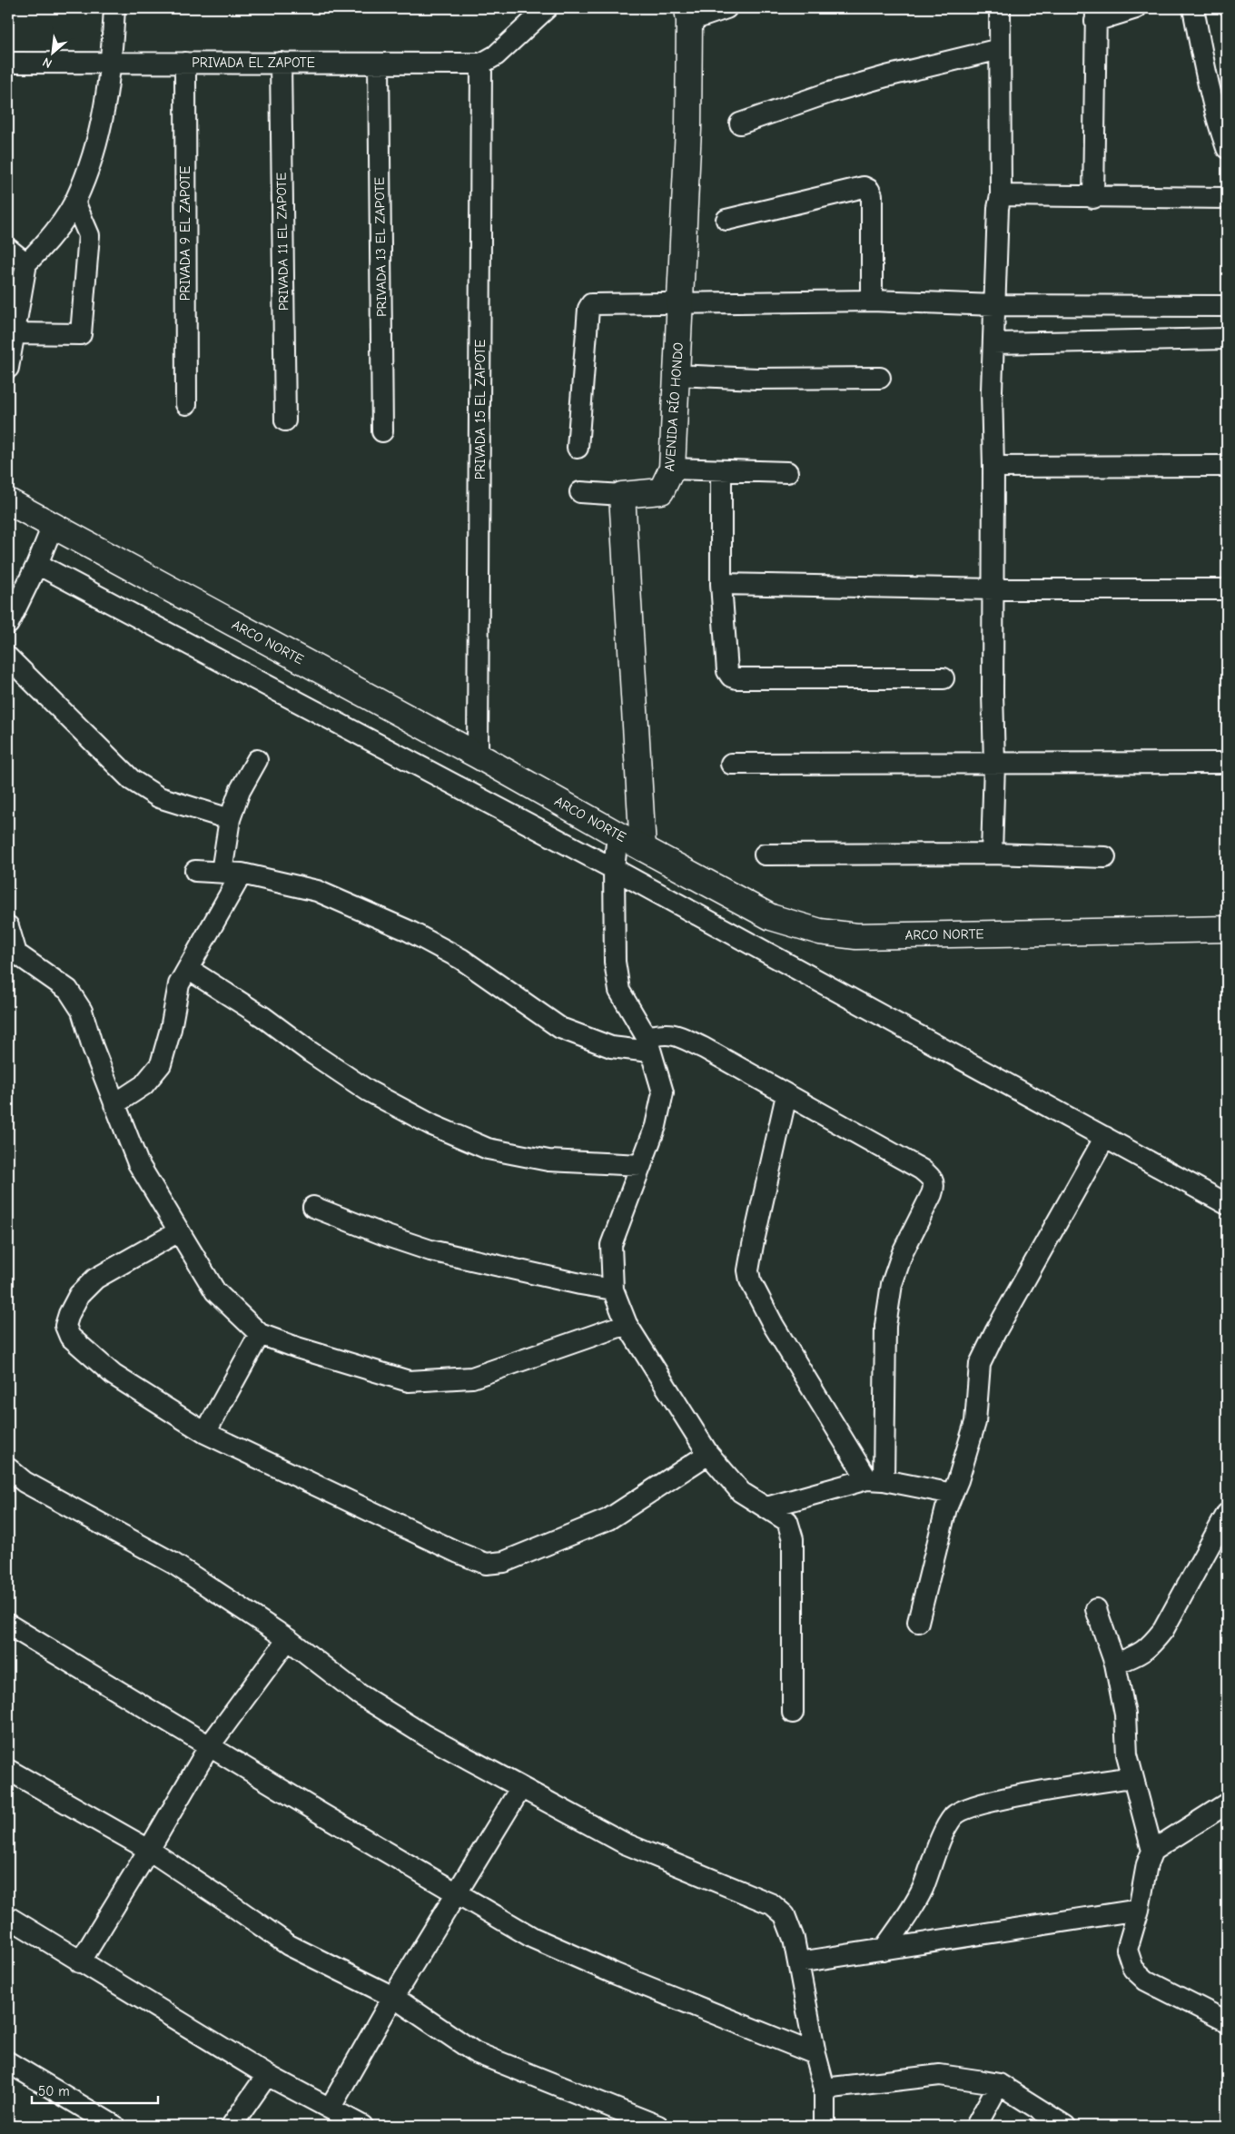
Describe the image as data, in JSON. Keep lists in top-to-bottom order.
{
  "streets": {
    "main road": ["AVENIDA RÍO HONDO", "ARCO NORTE"],
    "street": [
      "PRIVADA EL ZAPOTE",
      "PRIVADA 9 EL ZAPOTE",
      "PRIVADA 11 EL ZAPOTE",
      "PRIVADA 13 EL ZAPOTE",
      "PRIVADA 15 EL ZAPOTE"
    ]
  },
  "crossings": [
    ["PRIVADA EL ZAPOTE", "PRIVADA 9 EL ZAPOTE"],
    ["PRIVADA EL ZAPOTE", "PRIVADA 11 EL ZAPOTE"],
    ["PRIVADA EL ZAPOTE", "PRIVADA 13 EL ZAPOTE"],
    ["PRIVADA EL ZAPOTE", "PRIVADA 15 EL ZAPOTE"],
    ["PRIVADA 15 EL ZAPOTE", "ARCO NORTE"]
  ],
  "scale_bar": "50 m",
  "north": "bottom left"
}
